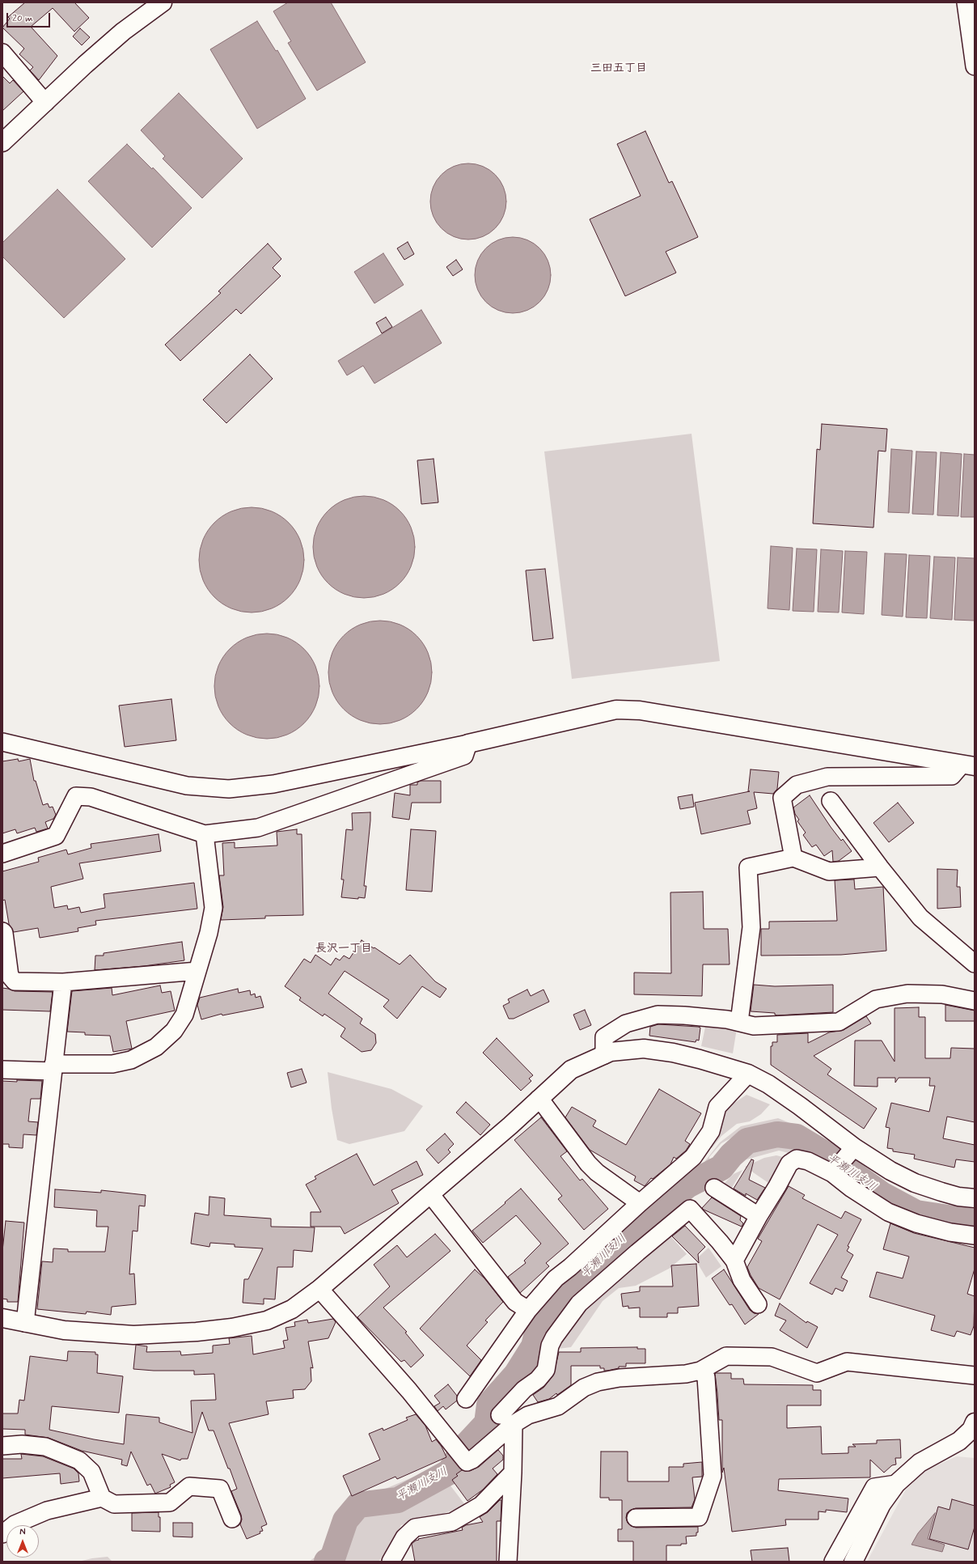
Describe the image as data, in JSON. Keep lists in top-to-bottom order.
{
  "districts": ["三田五丁目", "長沢一丁目"],
  "water": ["平瀬川支川"],
  "scale_bar": "20 m",
  "north": "top"
}
